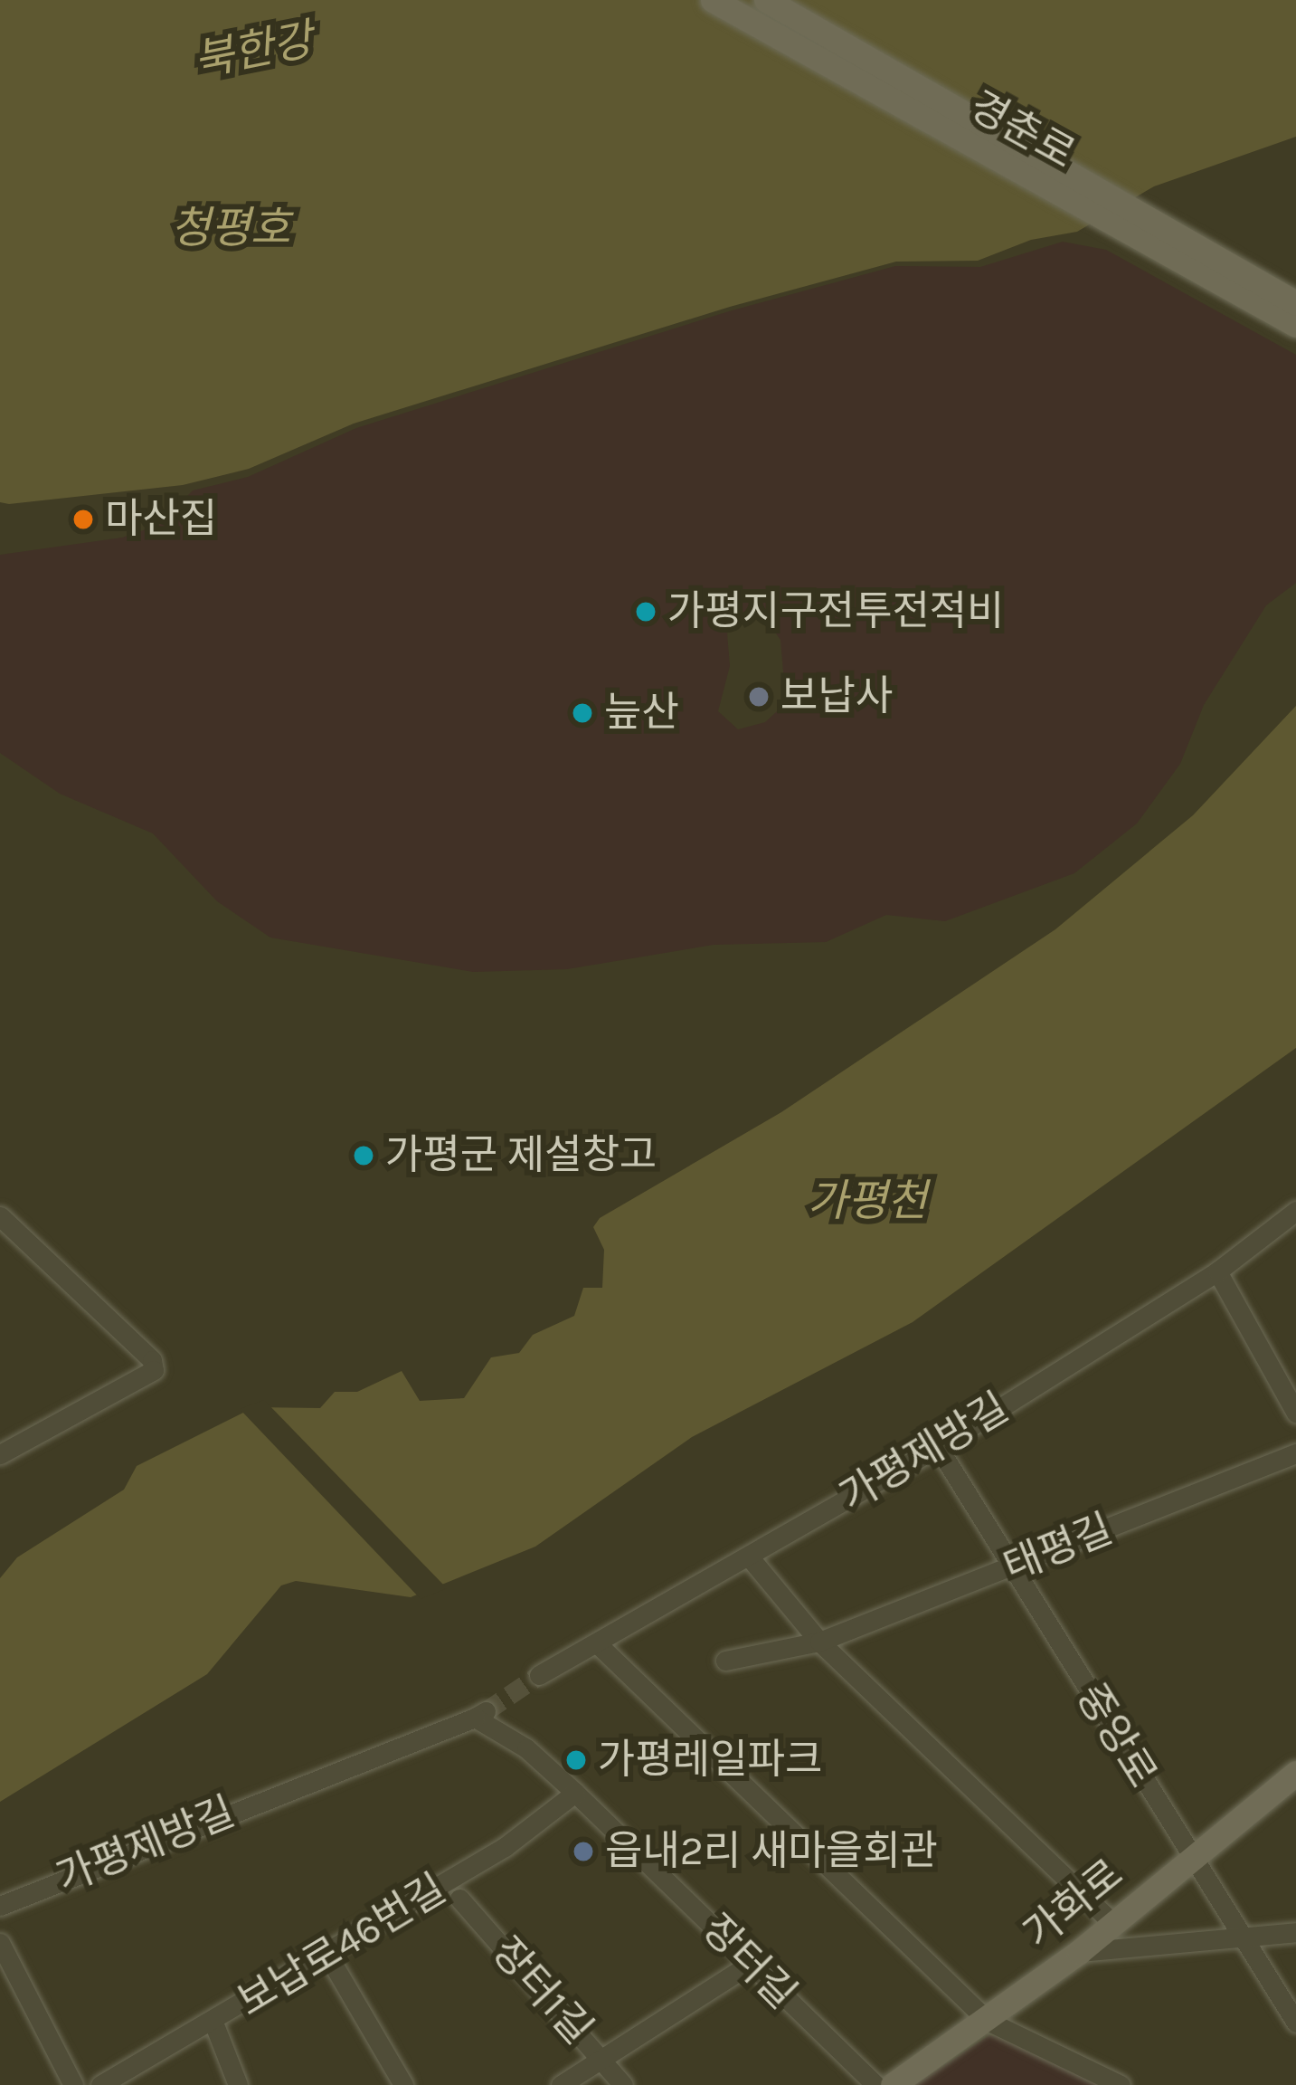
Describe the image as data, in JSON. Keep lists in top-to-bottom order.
{
  "streets": {
    "main road": ["경춘로", "가화로"],
    "street": [
      "가평제방길",
      "태평길",
      "중앙로",
      "보납로46번길",
      "장터길",
      "장터1길"
    ]
  },
  "crossings": [
    ["가평제방길", "중앙로"],
    ["가평제방길", "보납로46번길"],
    ["가평제방길", "장터길"],
    ["태평길", "중앙로"],
    ["중앙로", "가화로"],
    ["보납로46번길", "장터길"]
  ],
  "water": ["북한강", "청평호", "가평천"],
  "places": [
    "마산집",
    "가평지구전투전적비",
    "보납사",
    "늪산",
    "가평군 제설창고",
    "가평레일파크",
    "읍내2리 새마을회관"
  ]
}
